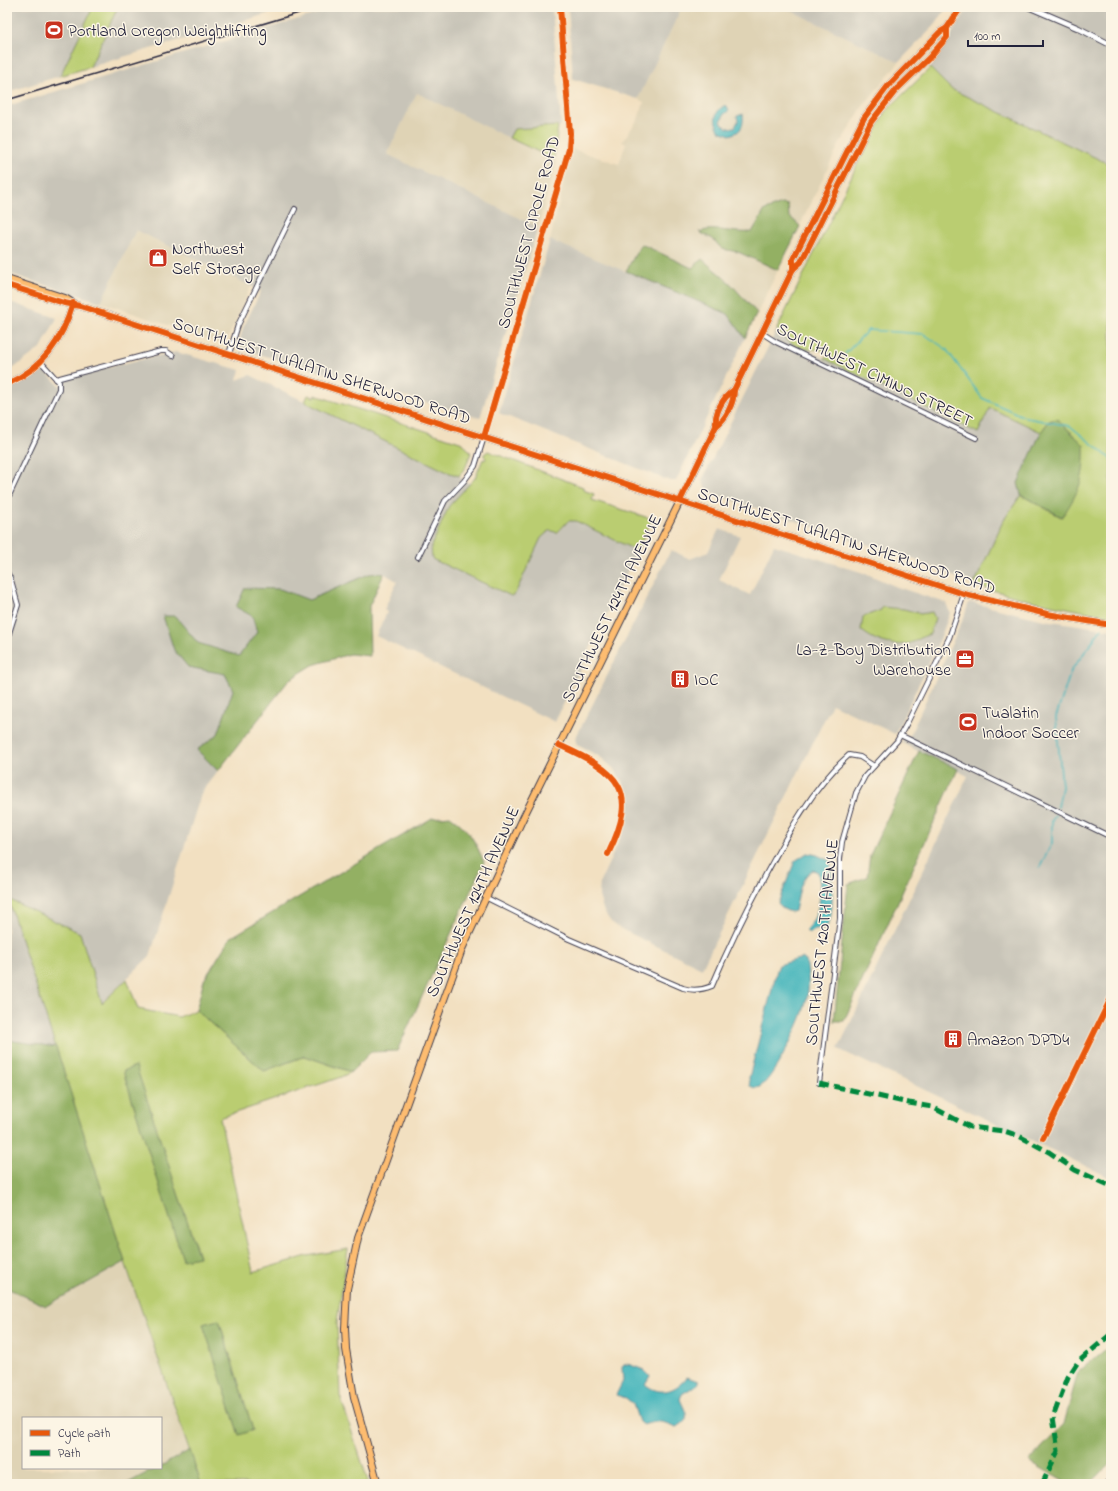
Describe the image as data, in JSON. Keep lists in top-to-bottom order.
{
  "streets": {
    "main road": ["SOUTHWEST TUALATIN SHERWOOD ROAD", "SOUTHWEST 124TH AVENUE"],
    "street": ["SOUTHWEST CIPOLE ROAD", "SOUTHWEST CIMINO STREET", "SOUTHWEST 120TH AVENUE"]
  },
  "crossings": [
    ["SOUTHWEST CIPOLE ROAD", "SOUTHWEST TUALATIN SHERWOOD ROAD"],
    ["SOUTHWEST TUALATIN SHERWOOD ROAD", "SOUTHWEST 124TH AVENUE"],
    ["SOUTHWEST TUALATIN SHERWOOD ROAD", "SOUTHWEST 120TH AVENUE"],
    ["SOUTHWEST CIMINO STREET", "SOUTHWEST 124TH AVENUE"]
  ],
  "places": {
    "sports": ["Portland Oregon Weightlifting", "Tualatin Indoor Soccer"],
    "shop": ["Northwest Self Storage"],
    "office": ["La-Z-Boy Distribution Warehouse"],
    "building": ["IOC", "Amazon DPD4"]
  },
  "legend": ["Cycle path", "Path"],
  "scale_bar": "100 m"
}
